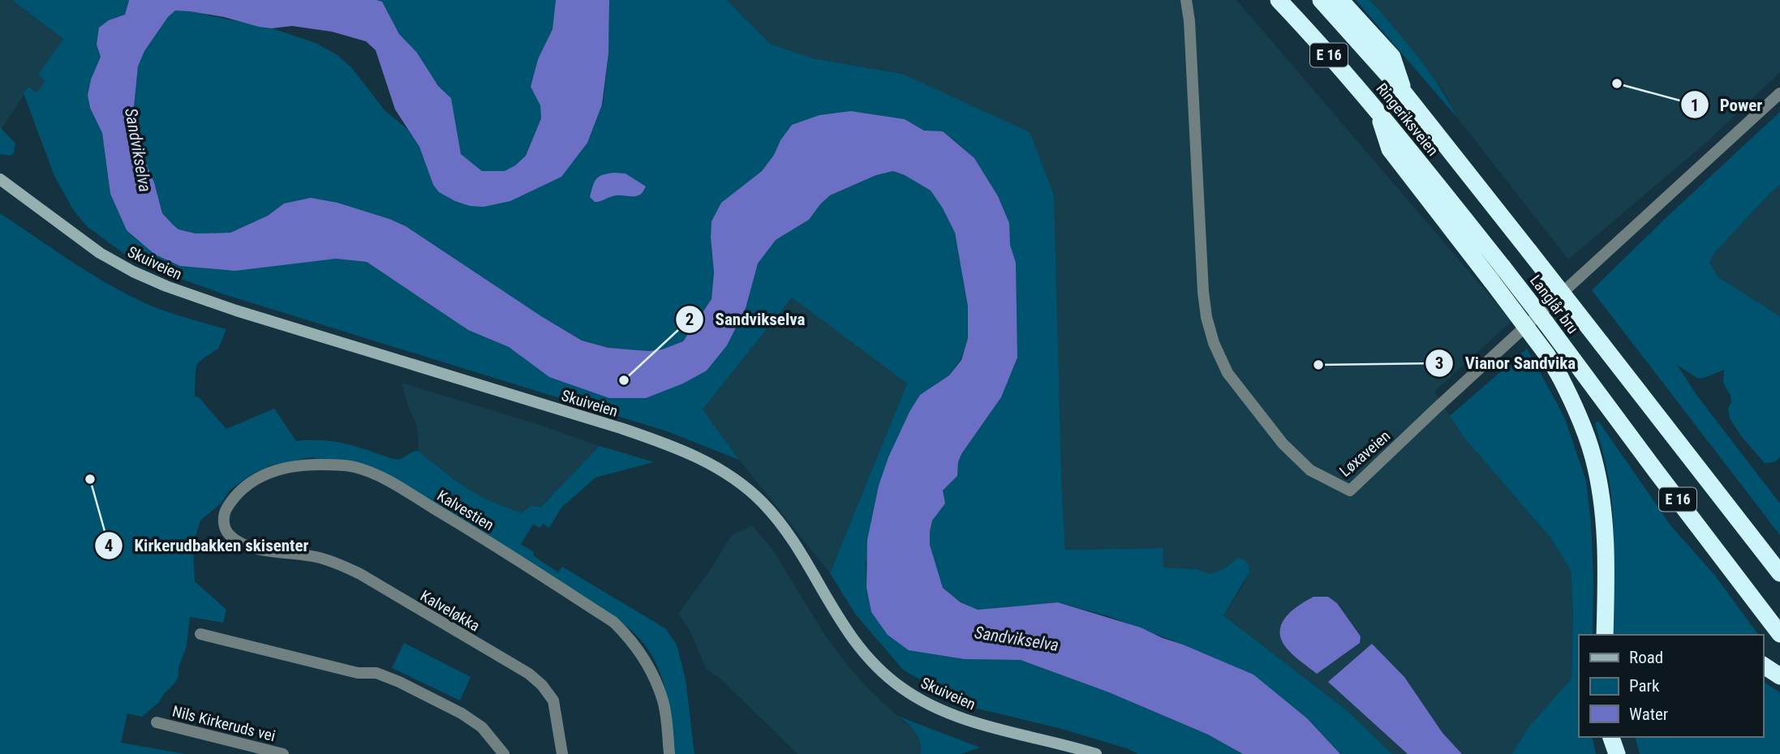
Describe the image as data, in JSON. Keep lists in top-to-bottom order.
{
  "streets": {
    "highway": ["E 16", "Ringeriksveien", "Langlår bru"],
    "main road": ["Skuiveien"],
    "street": [
      "Løxaveien",
      "Kalvestien",
      "Kalveløkka",
      "Nils Kirkeruds vei"
    ]
  },
  "crossings": [
    ["E 16", "Ringeriksveien"],
    ["E 16", "Langlår bru"],
    ["Ringeriksveien", "Langlår bru"],
    ["Kalvestien", "Kalveløkka"]
  ],
  "water": ["Sandvikselva"],
  "places": [
    "Power",
    "Vianor Sandvika",
    "Sandvikselva",
    "Kirkerudbakken skisenter"
  ],
  "legend": ["Road", "Park", "Water"]
}
